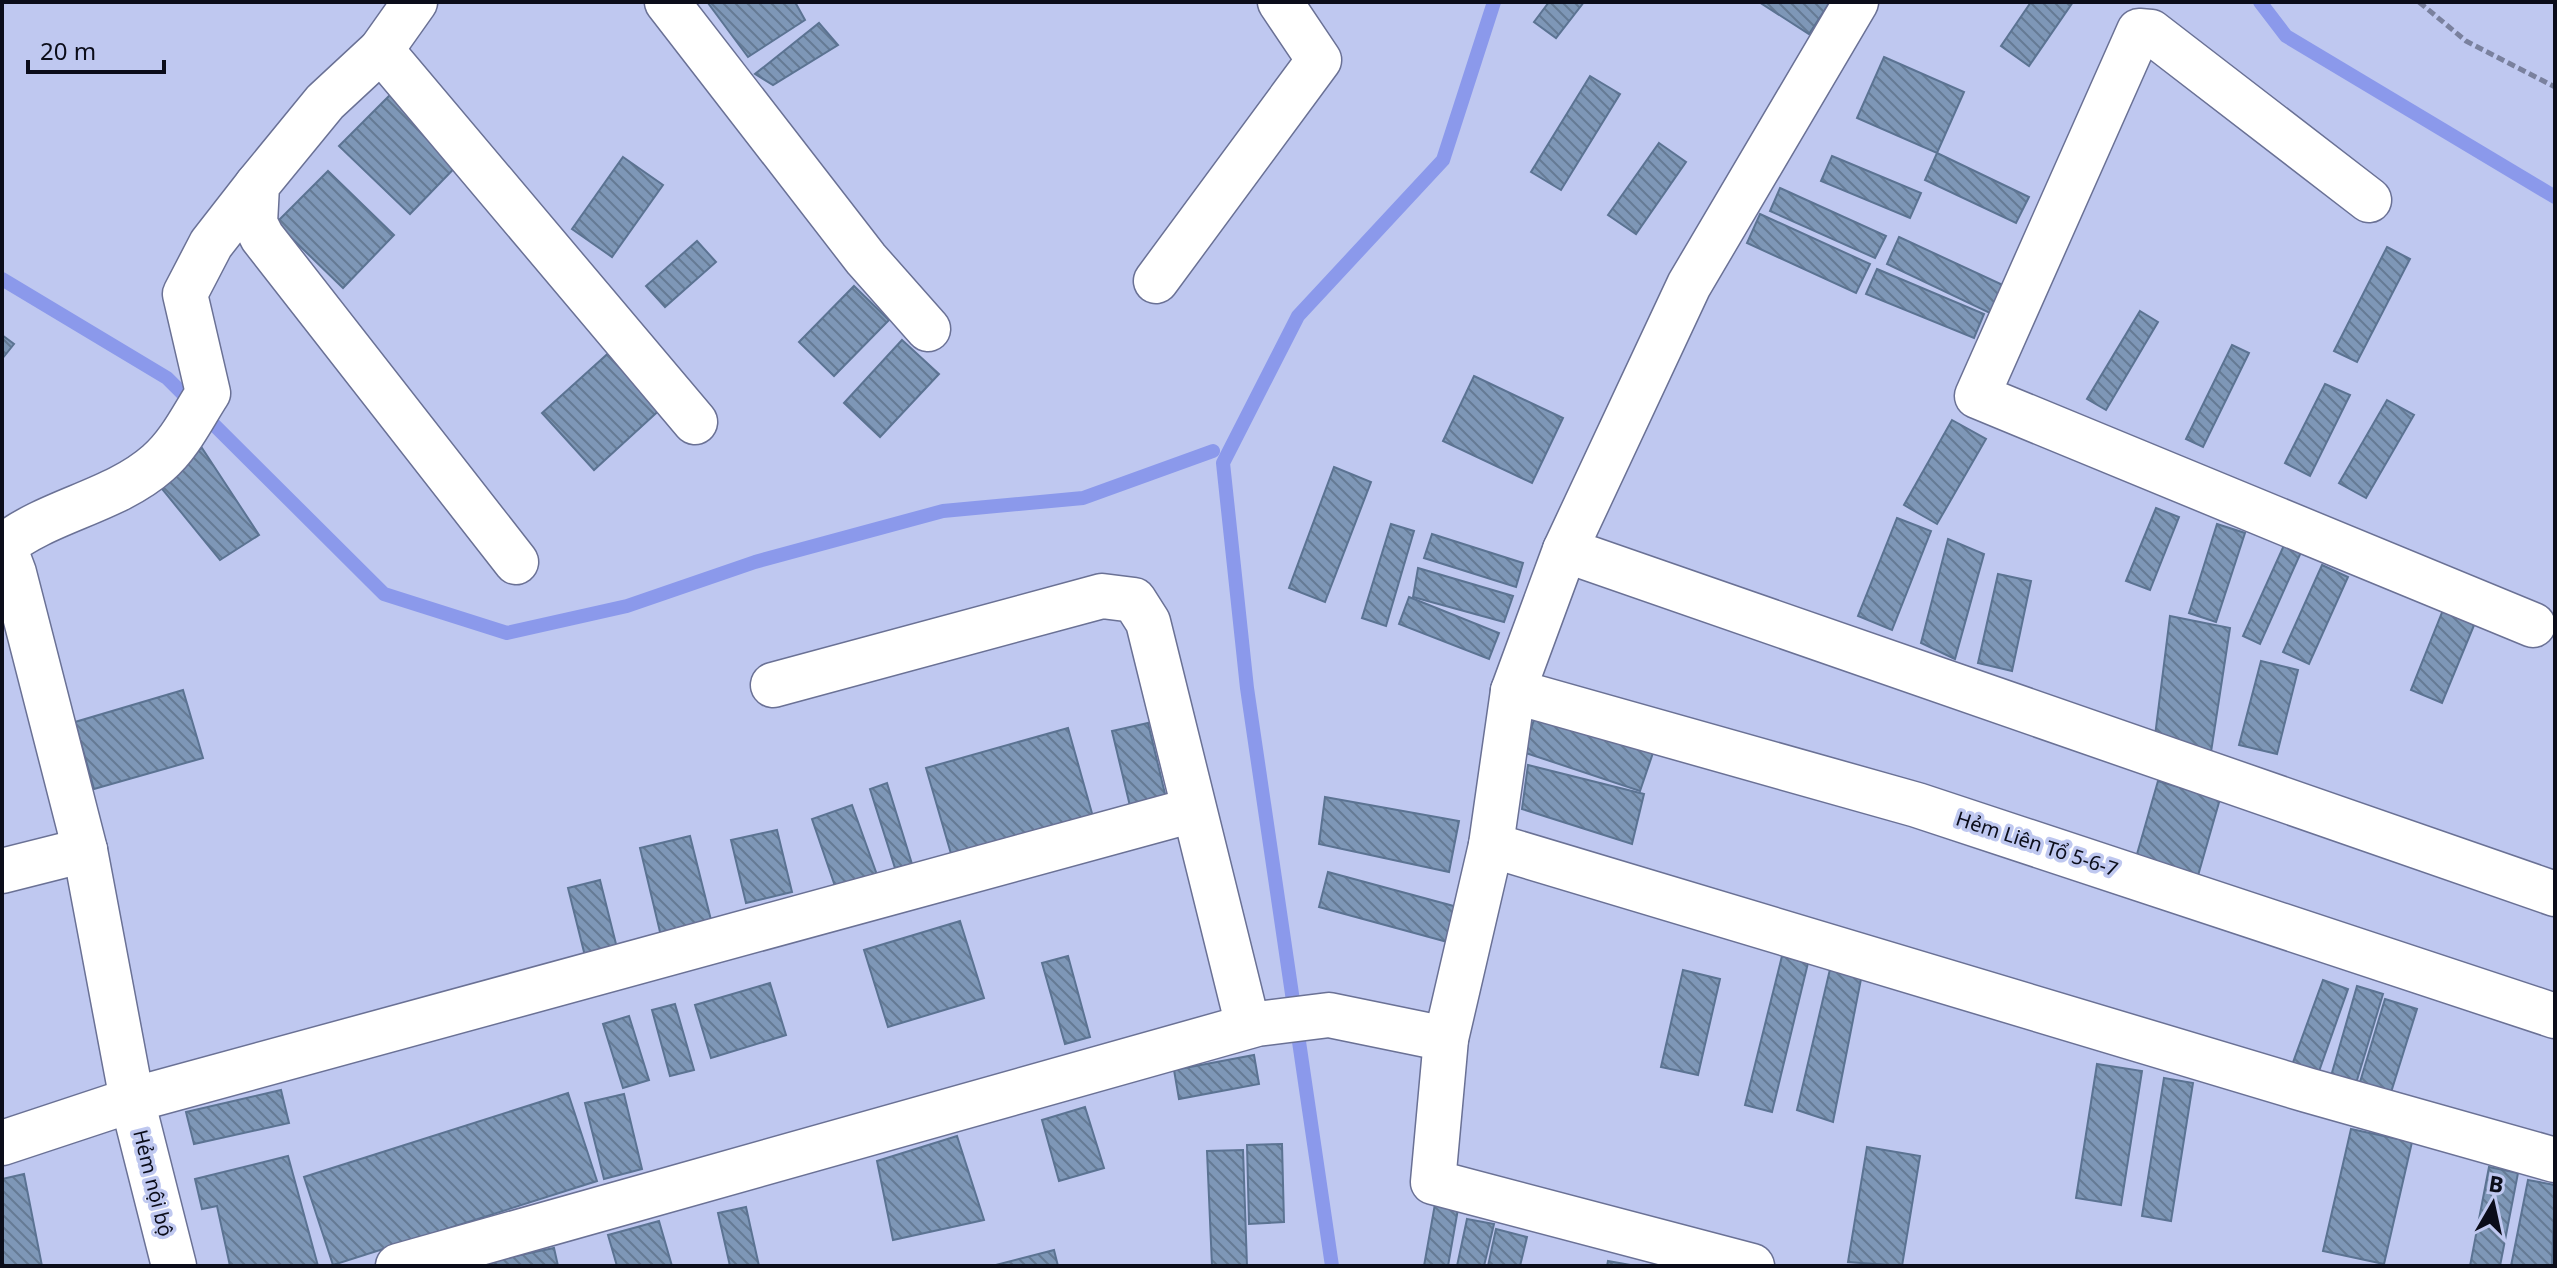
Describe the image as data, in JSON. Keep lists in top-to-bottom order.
{
  "streets": {
    "street": ["Hẻm Liên Tổ 5-6-7", "Hẻm nội bộ"]
  },
  "scale_bar": "20 m",
  "north": "top"
}
